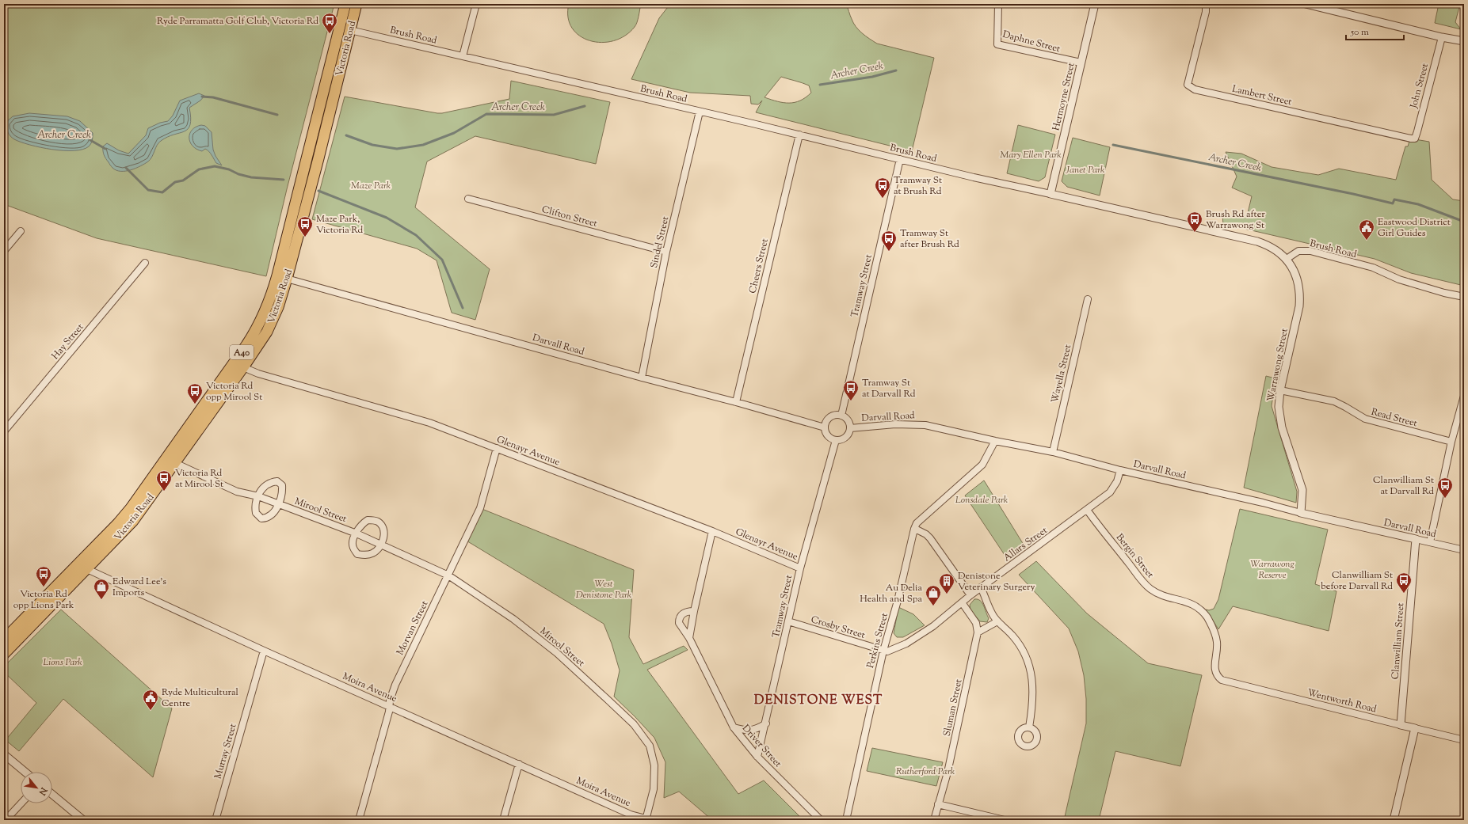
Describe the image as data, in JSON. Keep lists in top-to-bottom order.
{
  "streets": {
    "highway": ["Victoria Road", "A40"],
    "street": [
      "Brush Road",
      "Daphne Street",
      "John Street",
      "Lambert Street",
      "Hermoyne Street",
      "Clifton Street",
      "Sindel Street",
      "Cheers Street",
      "Tramway Street",
      "Hay Street",
      "Darvall Road",
      "Warrawong Street",
      "Wayella Street",
      "Read Street",
      "Glenayr Avenue",
      "Mirool Street",
      "Allars Street",
      "Bergin Street",
      "Crosby Street",
      "Morvan Street",
      "Perkins Street",
      "Clanwilliam Street",
      "Moira Avenue",
      "Wentworth Road",
      "Sluman Street",
      "Driver Street",
      "Murray Street"
    ]
  },
  "crossings": [
    ["Brush Road", "Victoria Road"],
    ["Brush Road", "Hermoyne Street"],
    ["Brush Road", "Sindel Street"],
    ["Brush Road", "Cheers Street"],
    ["Brush Road", "Tramway Street"],
    ["Brush Road", "Warrawong Street"],
    ["Daphne Street", "Hermoyne Street"],
    ["Victoria Road", "Darvall Road"],
    ["Victoria Road", "Glenayr Avenue"],
    ["Victoria Road", "Mirool Street"],
    ["Victoria Road", "Moira Avenue"],
    ["John Street", "Lambert Street"],
    ["Clifton Street", "Sindel Street"],
    ["Sindel Street", "Darvall Road"],
    ["Cheers Street", "Darvall Road"],
    ["Tramway Street", "Darvall Road"],
    ["Tramway Street", "Glenayr Avenue"],
    ["Tramway Street", "Crosby Street"],
    ["Tramway Street", "Driver Street"],
    ["Darvall Road", "Warrawong Street"],
    ["Darvall Road", "Wayella Street"],
    ["Darvall Road", "Allars Street"],
    ["Darvall Road", "Perkins Street"],
    ["Darvall Road", "Clanwilliam Street"],
    ["Warrawong Street", "Read Street"],
    ["Glenayr Avenue", "Morvan Street"],
    ["Mirool Street", "Morvan Street"],
    ["Mirool Street", "Moira Avenue"],
    ["Allars Street", "Bergin Street"],
    ["Allars Street", "Crosby Street"],
    ["Allars Street", "Perkins Street"],
    ["Bergin Street", "Wentworth Road"],
    ["Crosby Street", "Perkins Street"],
    ["Morvan Street", "Moira Avenue"],
    ["Clanwilliam Street", "Wentworth Road"],
    ["Moira Avenue", "Murray Street"]
  ],
  "districts": ["DENISTONE WEST"],
  "water": ["Archer Creek"],
  "parks": [
    "Mary Ellen Park",
    "Janet Park",
    "Maze Park",
    "Lonsdale Park",
    "Warrawong Reserve",
    "West Denistone Park",
    "Lions Park",
    "Rutherford Park"
  ],
  "places": {
    "bus stop": [
      "Ryde Parramatta Golf Club, Victoria Rd",
      "Tramway St at Brush Rd",
      "Brush Rd after Warrawong St",
      "Maze Park, Victoria Rd",
      "Tramway St after Brush Rd",
      "Tramway St at Darvall Rd",
      "Victoria Rd opp Mirool St",
      "Victoria Rd at Mirool St",
      "Clanwilliam St at Darvall Rd",
      "Victoria Rd opp Lions Park",
      "Clanwilliam St before Darvall Rd"
    ],
    "public building": ["Eastwood District Girl Guides", "Ryde Multicultural Centre"],
    "building": ["Denistone Veterinary Surgery"],
    "shop": ["Edward Lee's Imports", "Au Delia Health and Spa"]
  },
  "scale_bar": "50 m",
  "north": "bottom right"
}
